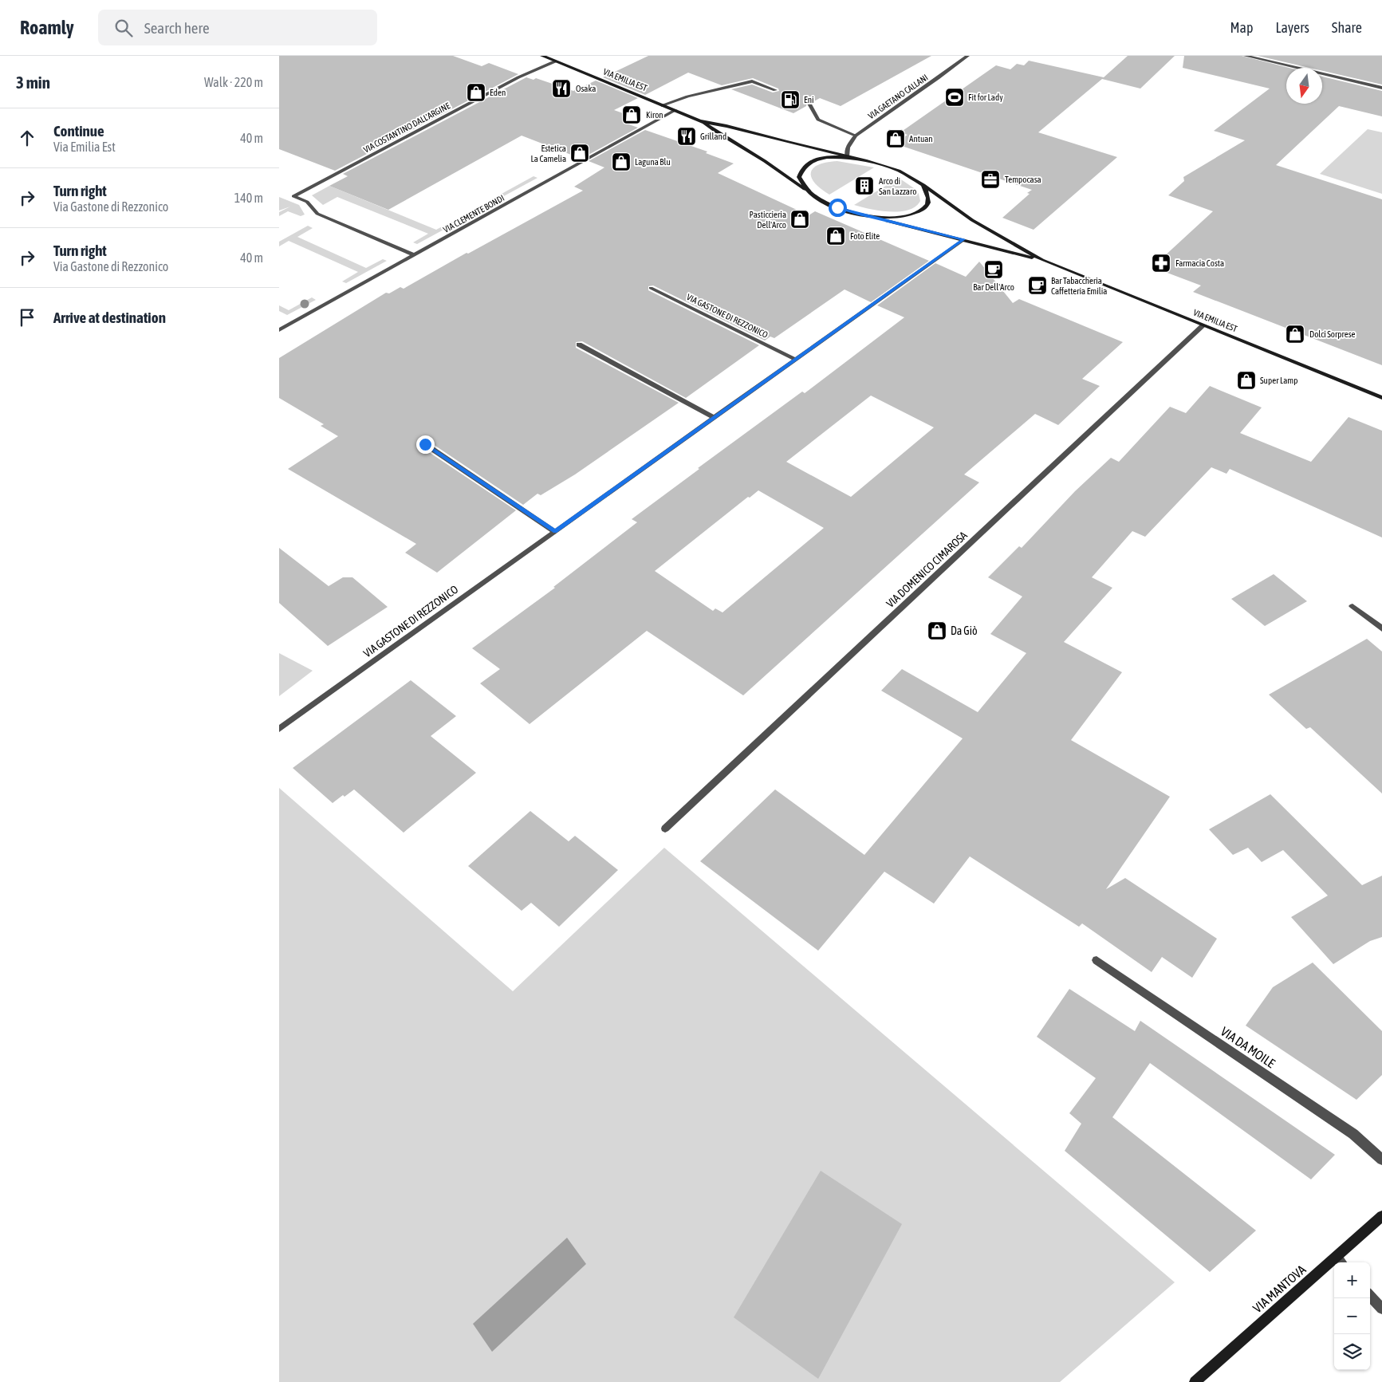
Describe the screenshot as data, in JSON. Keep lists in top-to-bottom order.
{
  "streets": {
    "main road": ["VIA EMILIA EST", "VIA MANTOVA"],
    "street": [
      "VIA GAETANO CALLANI",
      "VIA COSTANTINO DALL'ARGINE",
      "VIA CLEMENTE BONDI",
      "VIA GASTONE DI REZZONICO",
      "VIA DOMENICO CIMAROSA",
      "VIA DA MOILE"
    ]
  },
  "crossings": [
    ["VIA EMILIA EST", "VIA GAETANO CALLANI"],
    ["VIA EMILIA EST", "VIA COSTANTINO DALL'ARGINE"],
    ["VIA EMILIA EST", "VIA CLEMENTE BONDI"],
    ["VIA EMILIA EST", "VIA GASTONE DI REZZONICO"],
    ["VIA EMILIA EST", "VIA DOMENICO CIMAROSA"],
    ["VIA COSTANTINO DALL'ARGINE", "VIA CLEMENTE BONDI"]
  ],
  "places": {
    "restaurant": ["Osaka", "Grilland"],
    "shop": [
      "Eden",
      "Kiron",
      "Antuan",
      "Estetica La Camelia",
      "Laguna Blu",
      "Pasticcieria Dell'Arco",
      "Foto Elite",
      "Dolci Sorprese",
      "Super Lamp",
      "Da Giò"
    ],
    "sports": ["Fit for Lady"],
    "fuel station": ["Eni"],
    "office": ["Tempocasa"],
    "building": ["Arco di San Lazzaro"],
    "pharmacy": ["Farmacia Costa"],
    "cafe": ["Bar Dell'Arco", "Bar Tabaccheria Caffetteria Emilia"]
  },
  "north": "bottom",
  "page": {
    "header": "Roamly",
    "search": "Search here",
    "nav": ["Map", "Layers", "Share"],
    "heading": ["3 min", "Walk · 220 m"],
    "list": [
      ["Continue", "Via Emilia Est", "40 m"],
      ["Turn right", "Via Gastone di Rezzonico", "140 m"],
      ["Turn right", "Via Gastone di Rezzonico", "40 m"],
      "Arrive at destination"
    ],
    "map_buttons": ["+", "−"]
  }
}
